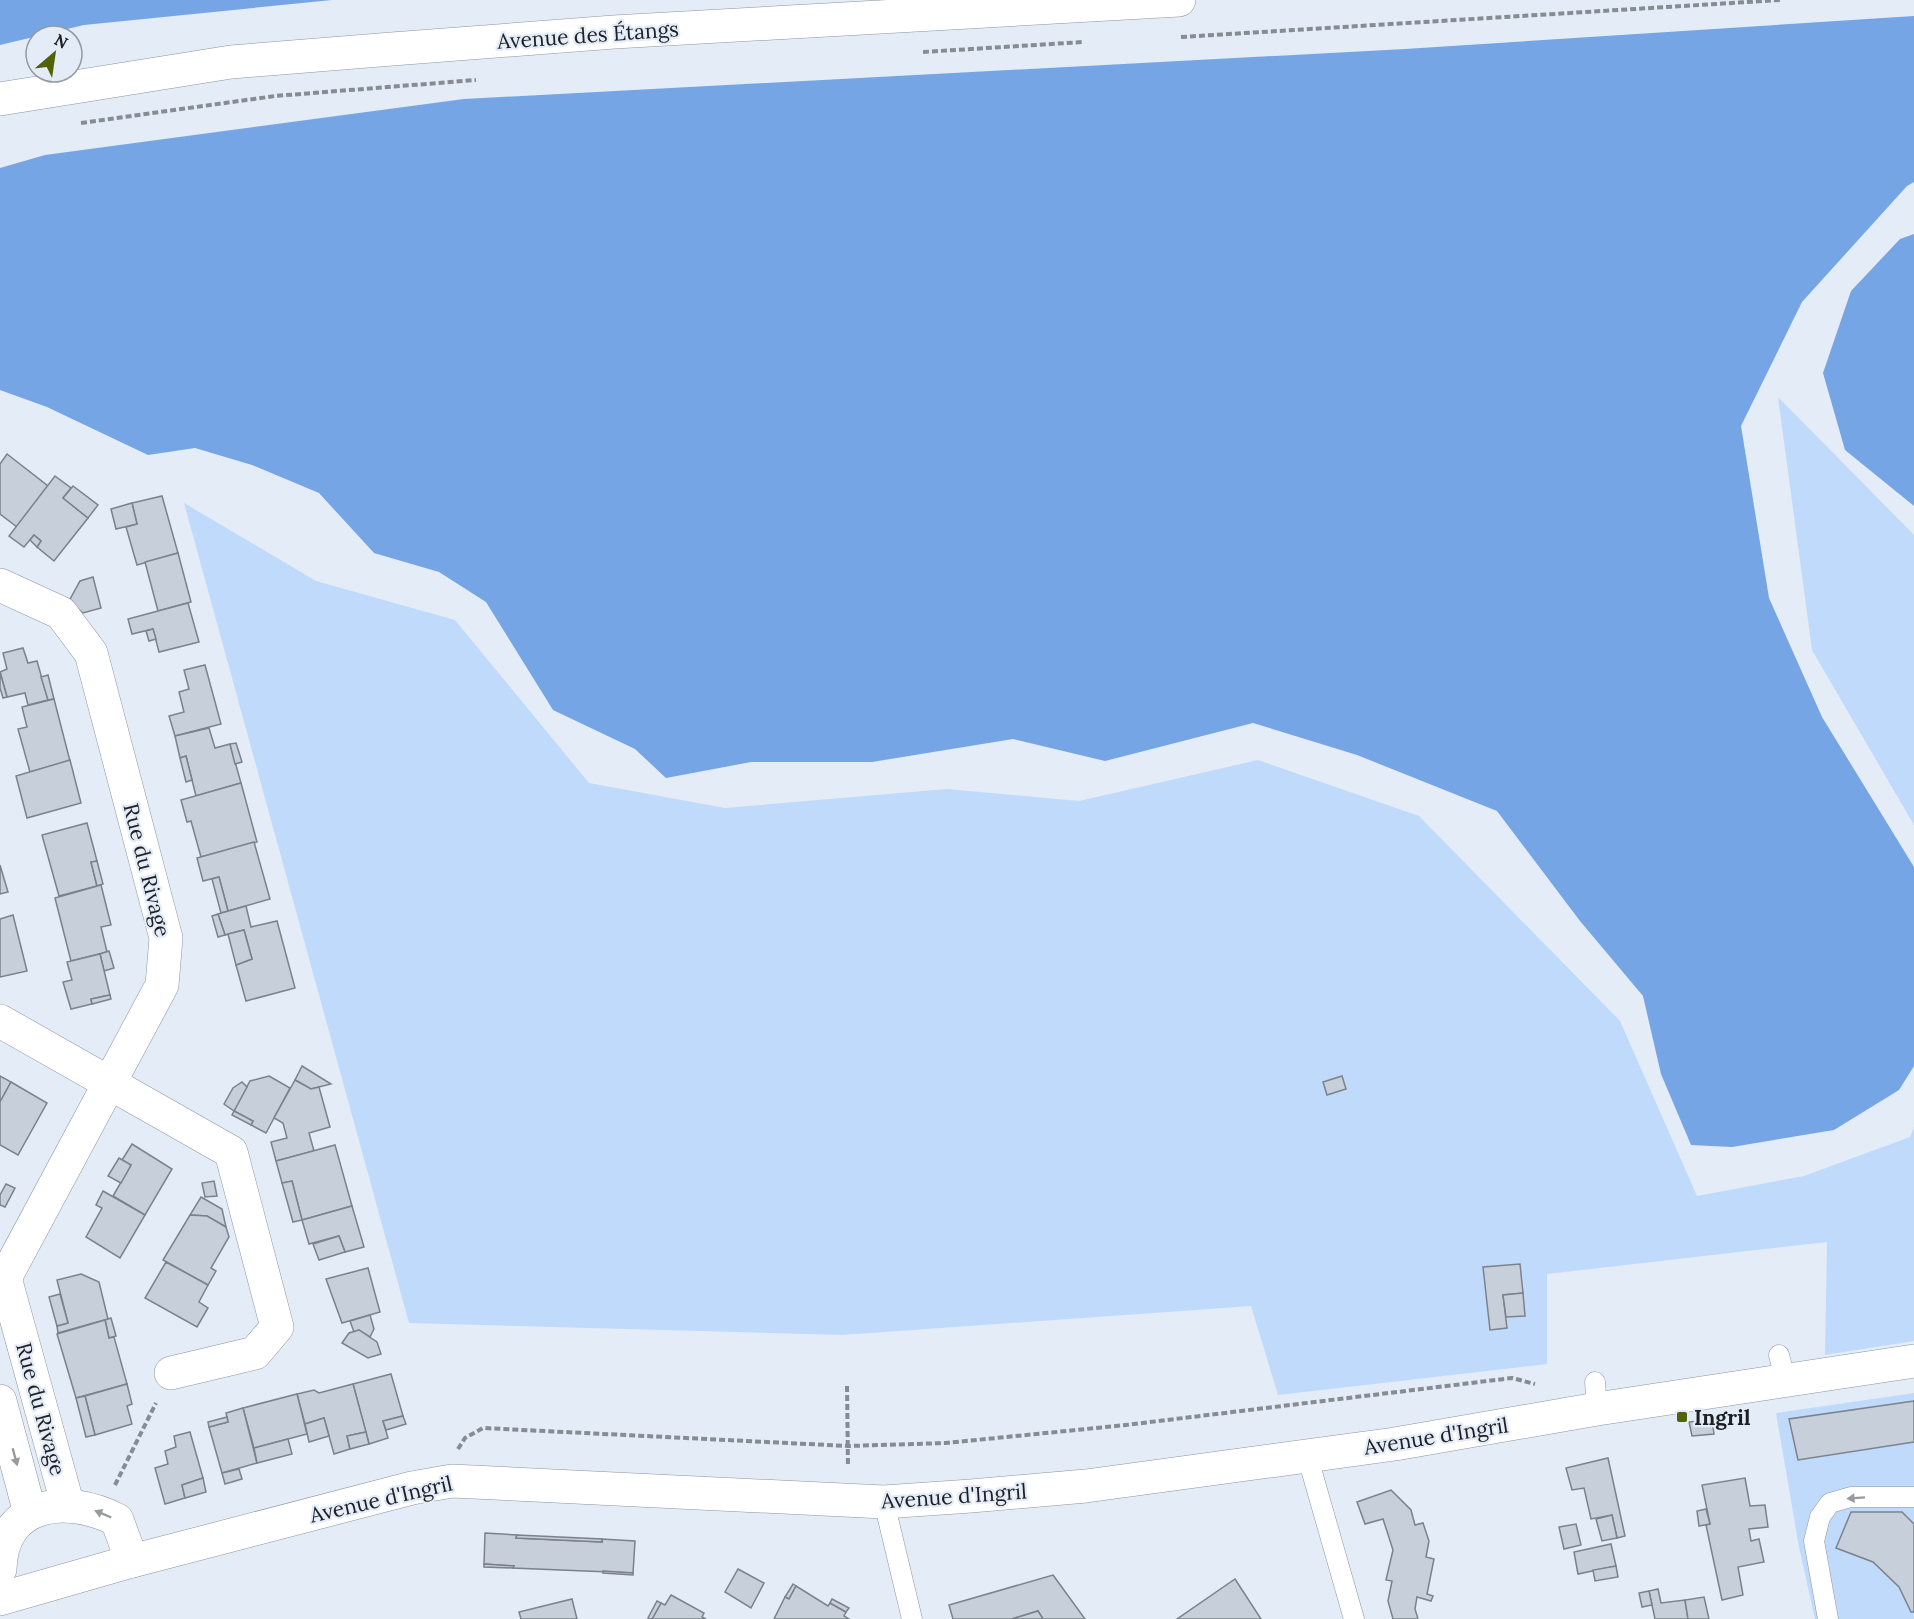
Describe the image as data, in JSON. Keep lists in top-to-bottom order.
{
  "streets": {
    "street": ["Avenue des Étangs", "Rue du Rivage", "Avenue d'Ingril"]
  },
  "places": {
    "transit": ["Ingril"]
  },
  "north": "top right"
}
